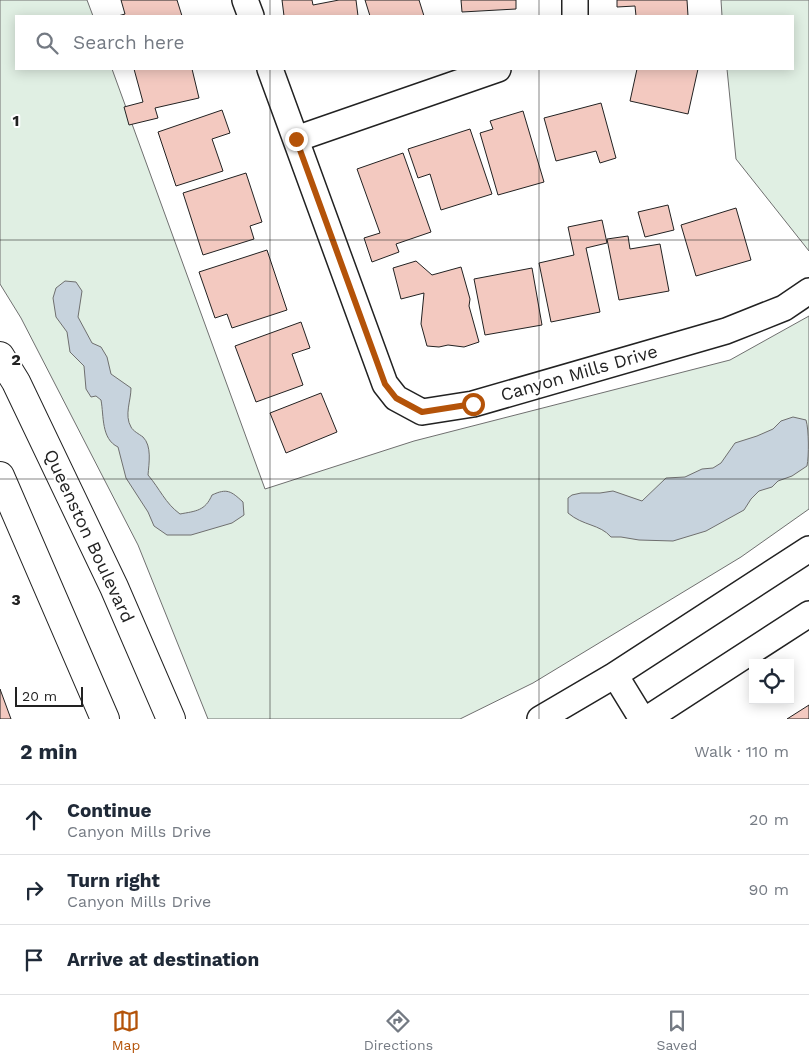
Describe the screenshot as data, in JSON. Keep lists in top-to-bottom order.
{
  "streets": {
    "main road": ["Queenston Boulevard"],
    "street": ["Canyon Mills Drive"]
  },
  "scale_bar": "20 m",
  "page": {
    "search": "Search here",
    "scale": "20 m",
    "heading": ["2 min", "Walk · 110 m"],
    "list": [
      ["Continue", "Canyon Mills Drive", "20 m"],
      ["Turn right", "Canyon Mills Drive", "90 m"],
      "Arrive at destination"
    ],
    "nav": ["Map", "Directions", "Saved"]
  },
  "grid": {
    "rows": ["1", "2", "3"]
  }
}
